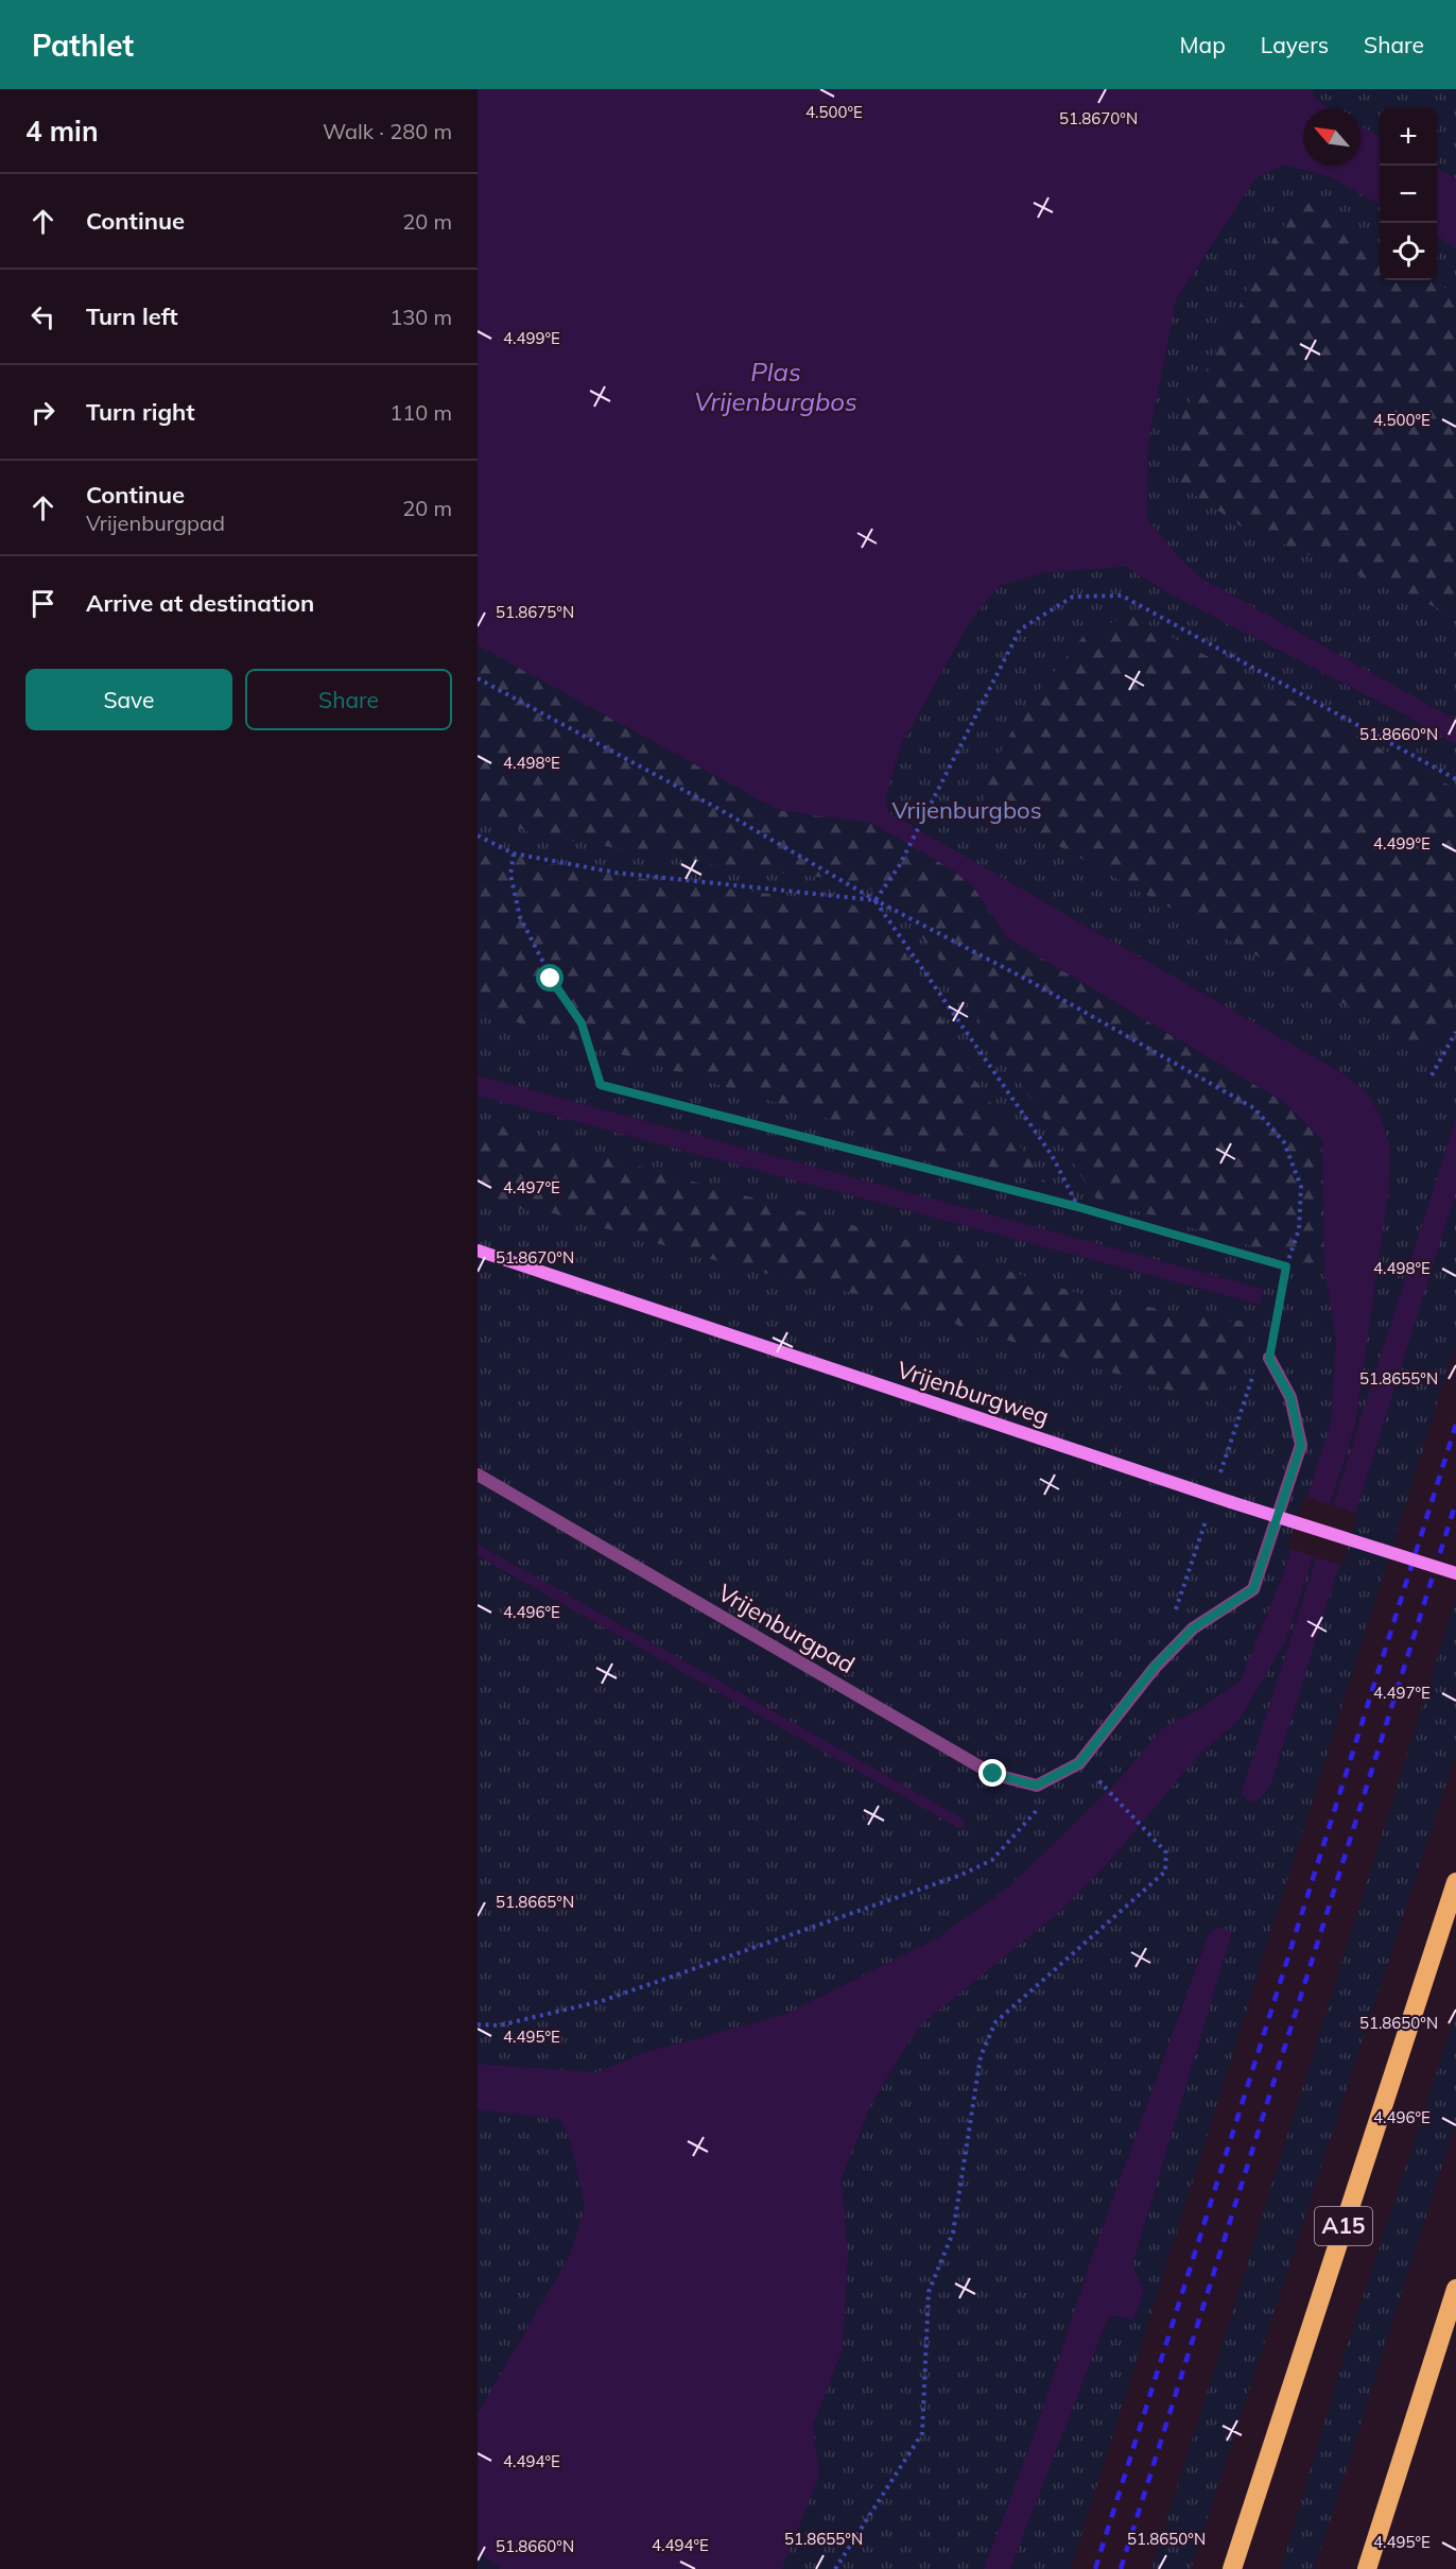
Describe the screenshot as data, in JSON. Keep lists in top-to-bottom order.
{
  "streets": {
    "highway": ["A15"],
    "street": ["Vrijenburgweg"],
    "lane": ["Vrijenburgpad"]
  },
  "water": ["Plas Vrijenburgbos"],
  "parks": ["Vrijenburgbos"],
  "north": "top left",
  "page": {
    "header": "Pathlet",
    "nav": ["Map", "Layers", "Share"],
    "heading": ["4 min", "Walk · 280 m"],
    "map_buttons": ["+", "−"],
    "list": [
      ["Continue", "20 m"],
      ["Turn left", "130 m"],
      ["Turn right", "110 m"],
      ["Continue", "Vrijenburgpad", "20 m"],
      "Arrive at destination"
    ],
    "buttons": ["Save", "Share"]
  },
  "coordinates": [
    "4.500°E",
    "51.8670°N",
    "4.499°E",
    "51.8675°N",
    "51.8660°N",
    "4.498°E",
    "4.497°E",
    "51.8655°N",
    "4.496°E",
    "51.8665°N",
    "51.8650°N",
    "4.495°E",
    "4.494°E"
  ]
}
